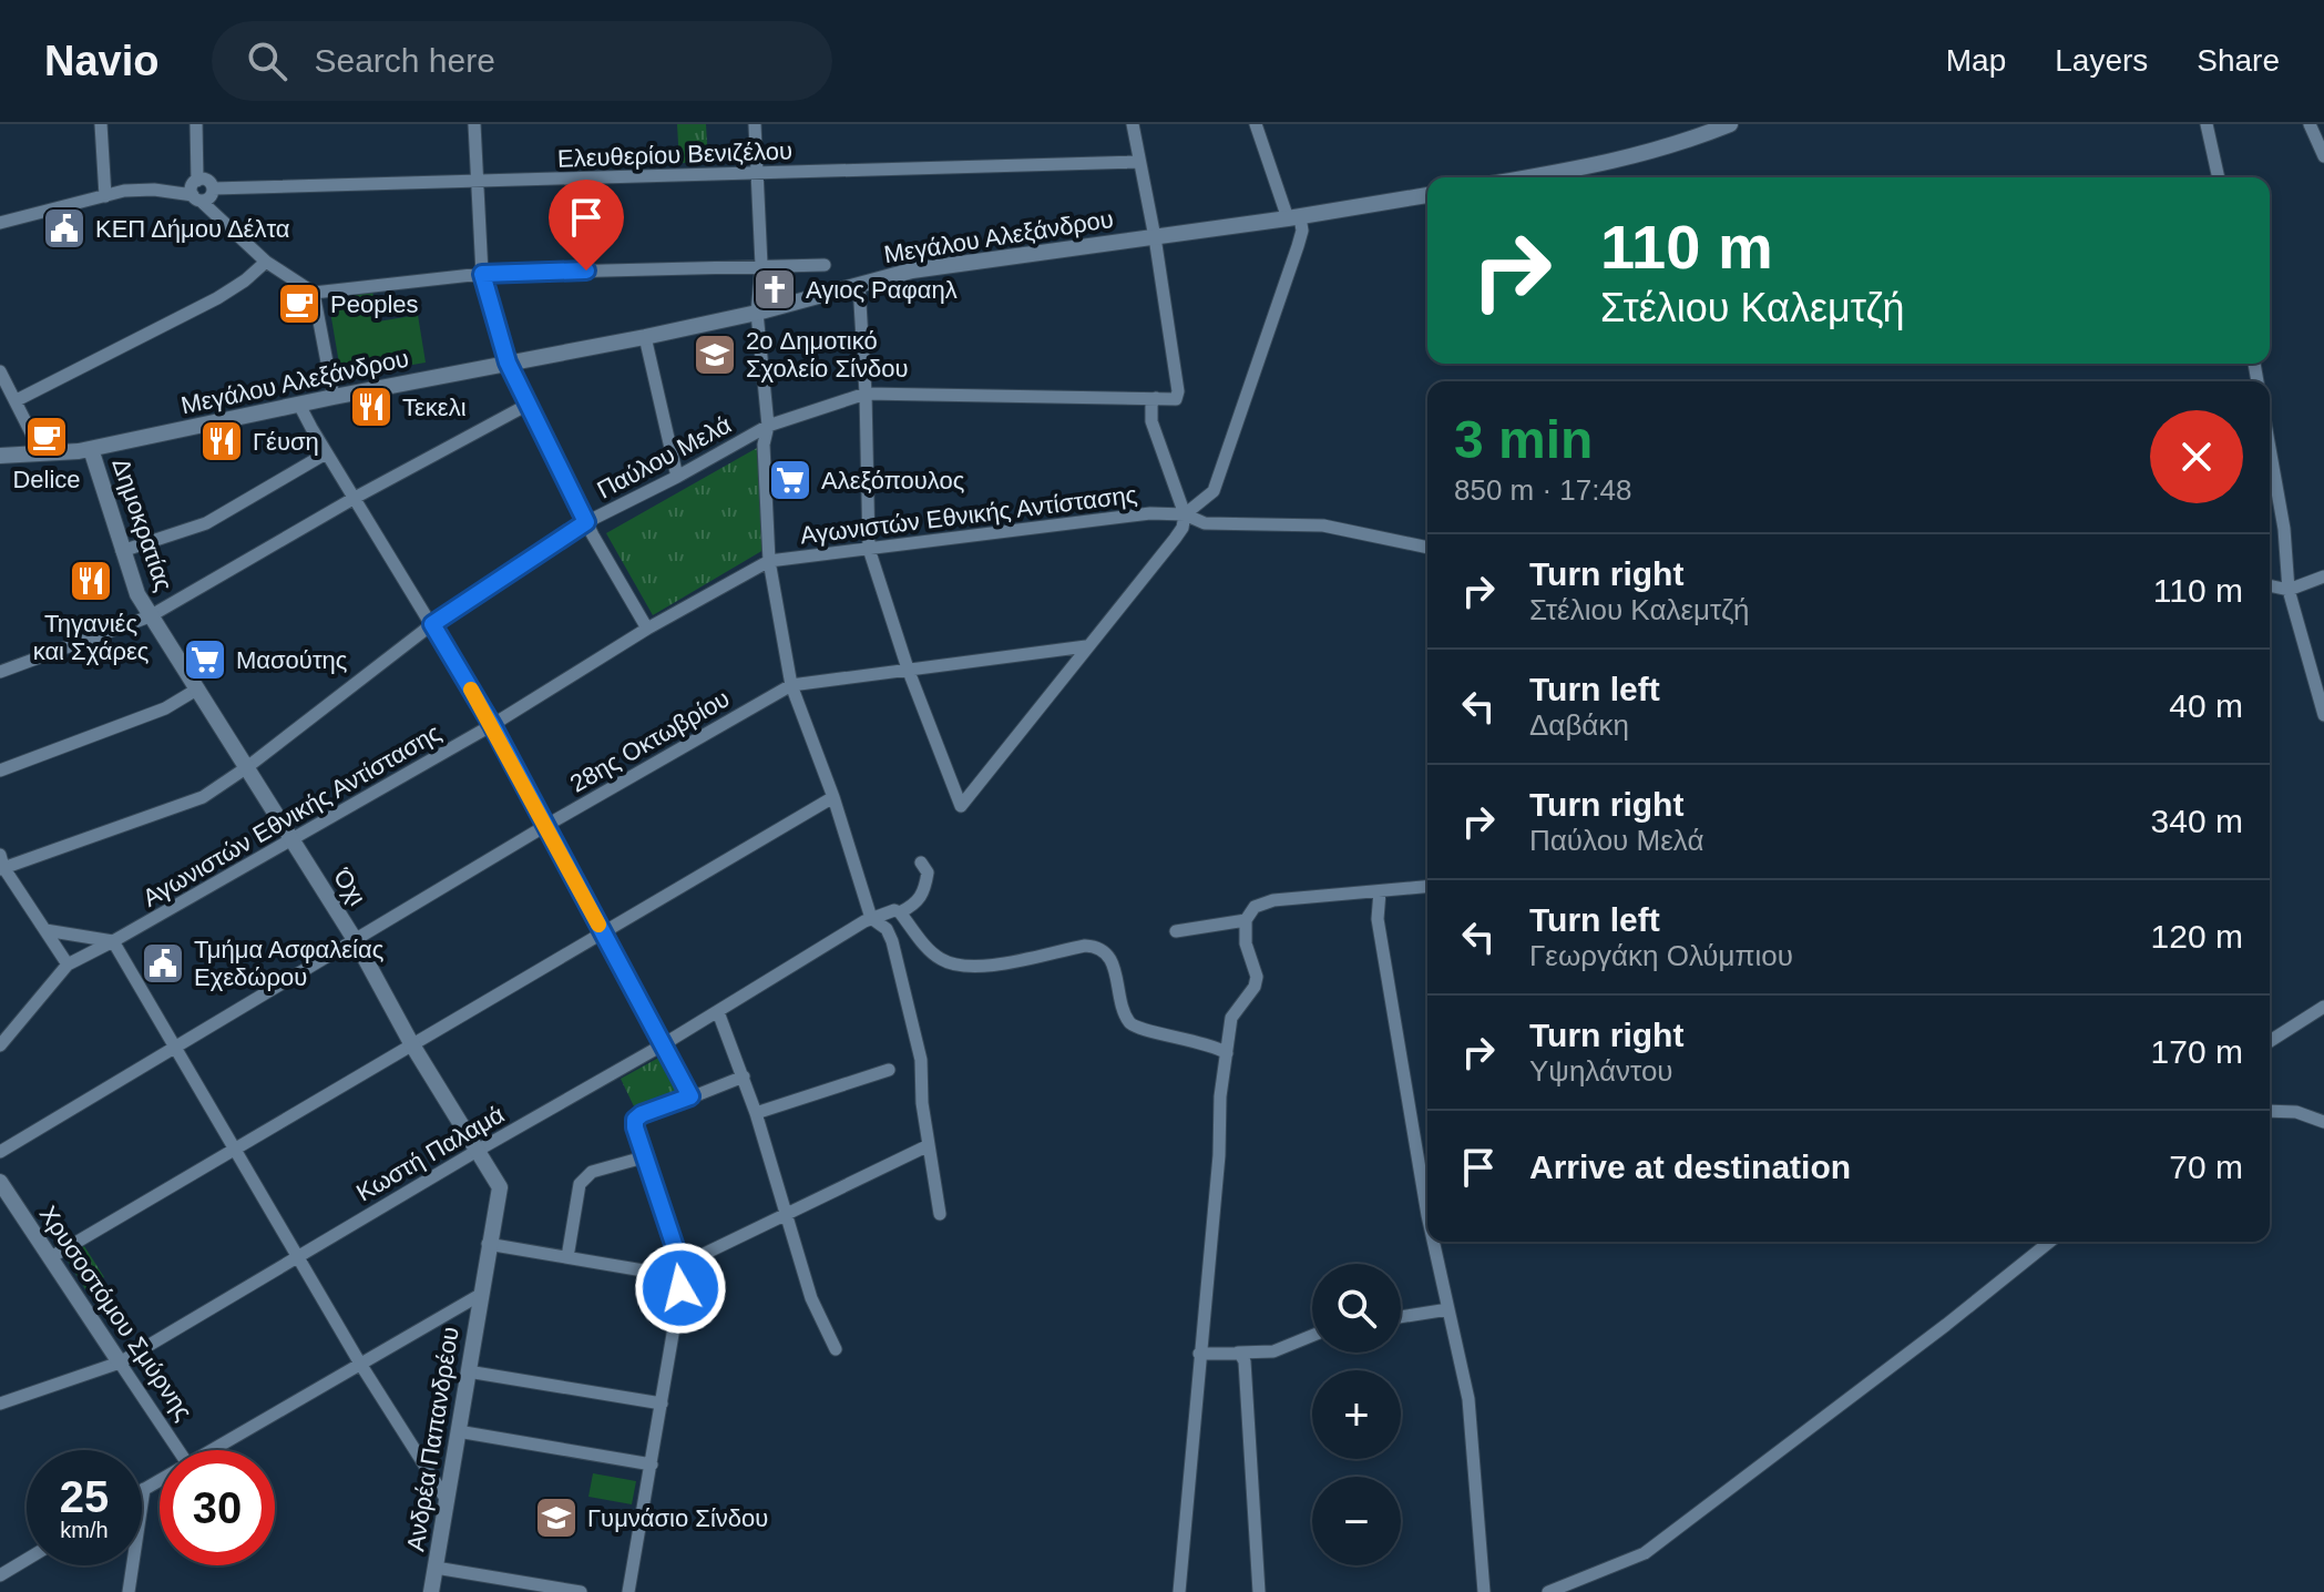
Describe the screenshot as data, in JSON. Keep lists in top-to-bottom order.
{
  "streets": {
    "street": [
      "Ελευθερίου Βενιζέλου",
      "Μεγάλου Αλεξάνδρου",
      "Παύλου Μελά",
      "Αγωνιστών Εθνικής Αντίστασης",
      "Δημοκρατίας",
      "28ης Οκτωβρίου",
      "Όχι",
      "Κωστή Παλαμά",
      "Χρυσοστόμου Σμύρνης",
      "Ανδρέα Παπανδρέου"
    ]
  },
  "crossings": [
    ["Μεγάλου Αλεξάνδρου", "Παύλου Μελά"],
    ["Μεγάλου Αλεξάνδρου", "Δημοκρατίας"],
    ["Παύλου Μελά", "Όχι"],
    ["Αγωνιστών Εθνικής Αντίστασης", "Όχι"],
    ["Δημοκρατίας", "Όχι"],
    ["28ης Οκτωβρίου", "Όχι"],
    ["Όχι", "Κωστή Παλαμά"],
    ["Όχι", "Ανδρέα Παπανδρέου"],
    ["Κωστή Παλαμά", "Χρυσοστόμου Σμύρνης"]
  ],
  "places": {
    "public building": ["ΚΕΠ Δήμου Δέλτα", "Τμήμα Ασφαλείας Εχεδώρου"],
    "church": ["Αγιος Ραφαηλ"],
    "cafe": ["Peoples", "Delice"],
    "school or university": ["2o Δημοτικό Σχολείο Σίνδου", "Γυμνάσιο Σίνδου"],
    "restaurant": ["Τεκελι", "Γέυση", "Τηγανιές και Σχάρες"],
    "supermarket": ["Αλεξόπουλος", "Μασούτης"]
  },
  "page": {
    "header": "Navio",
    "search": "Search here",
    "nav": ["Map", "Layers", "Share"],
    "turn": ["110 m", "Στέλιου Καλεμτζή"],
    "heading": ["3 min", "850 m · 17:48"],
    "list": [
      {
        "name": "Turn right",
        "note": "Στέλιου Καλεμτζή",
        "value": "110 m"
      },
      {
        "name": "Turn left",
        "note": "Δαβάκη",
        "value": "40 m"
      },
      {
        "name": "Turn right",
        "note": "Παύλου Μελά",
        "value": "340 m"
      },
      {
        "name": "Turn left",
        "note": "Γεωργάκη Ολύμπιου",
        "value": "120 m"
      },
      {
        "name": "Turn right",
        "note": "Υψηλάντου",
        "value": "170 m"
      },
      {
        "name": "Arrive at destination",
        "value": "70 m"
      }
    ],
    "map_buttons": ["+", "−"],
    "speed": "25 km/h",
    "limit": "30"
  }
}
